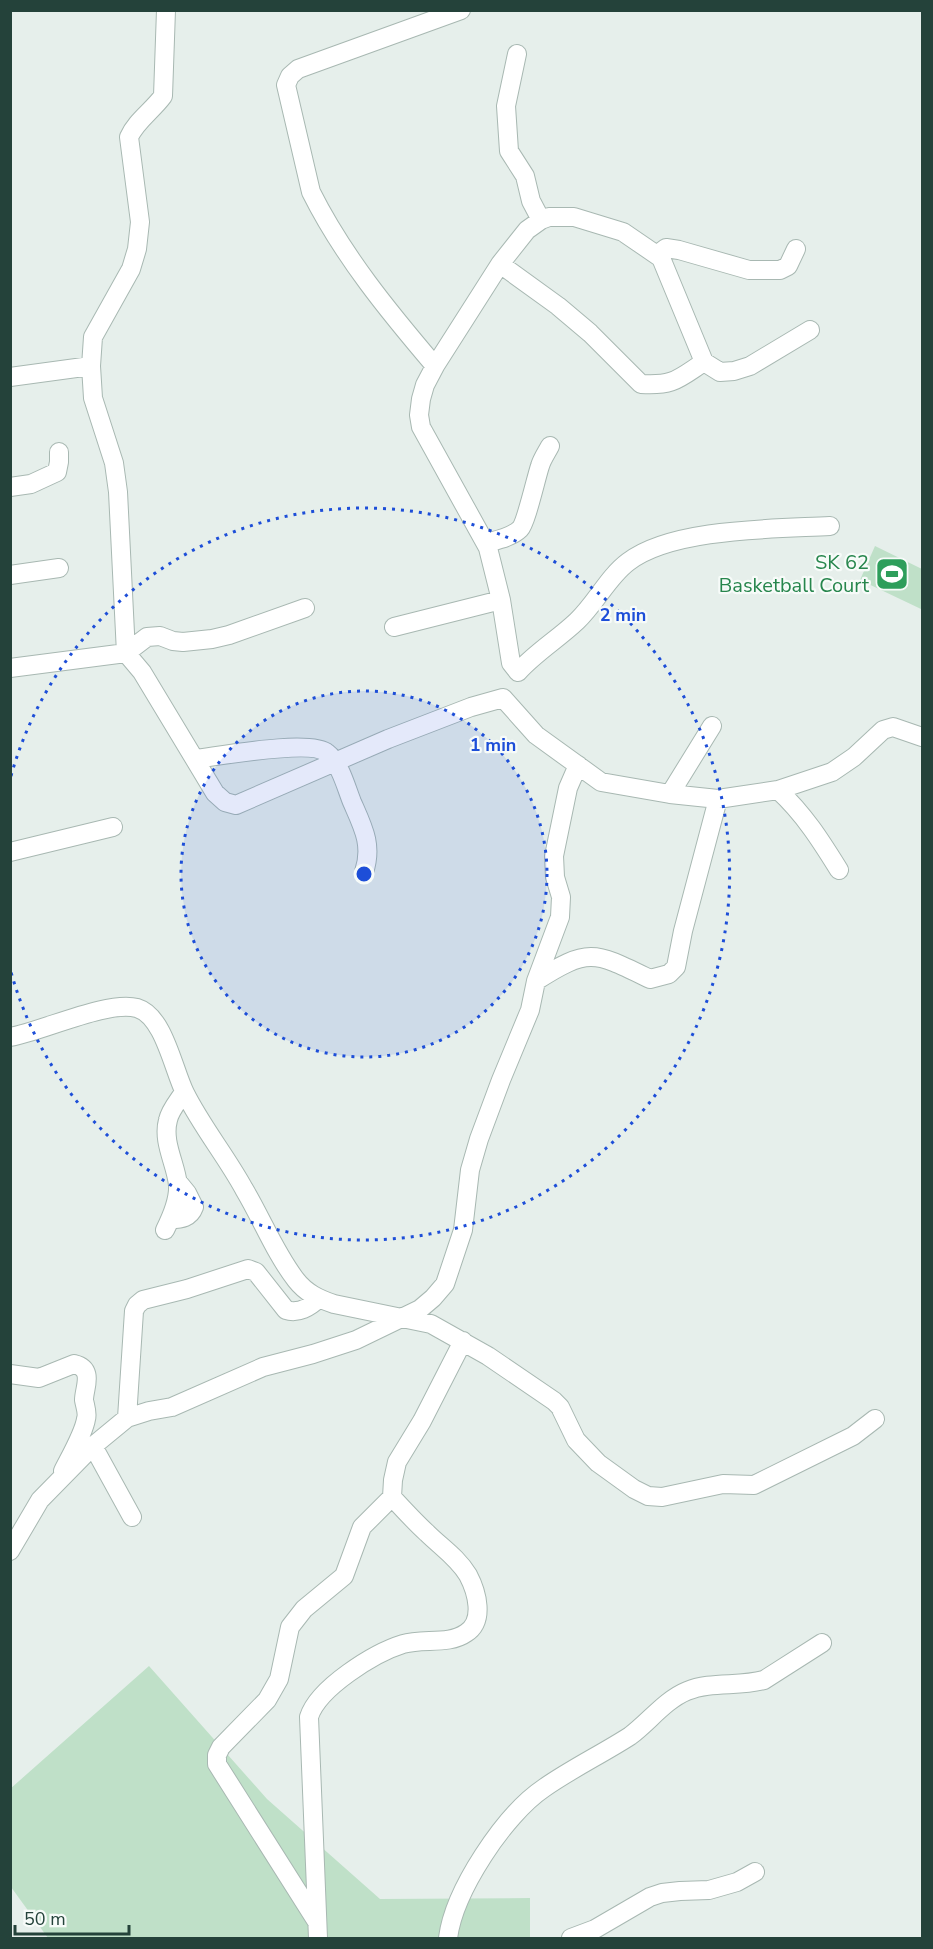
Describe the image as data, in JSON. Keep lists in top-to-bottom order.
{
  "places": {
    "sports": ["SK 62 Basketball Court"]
  },
  "scale_bar": "50 m",
  "rings": ["2 min", "1 min"]
}
